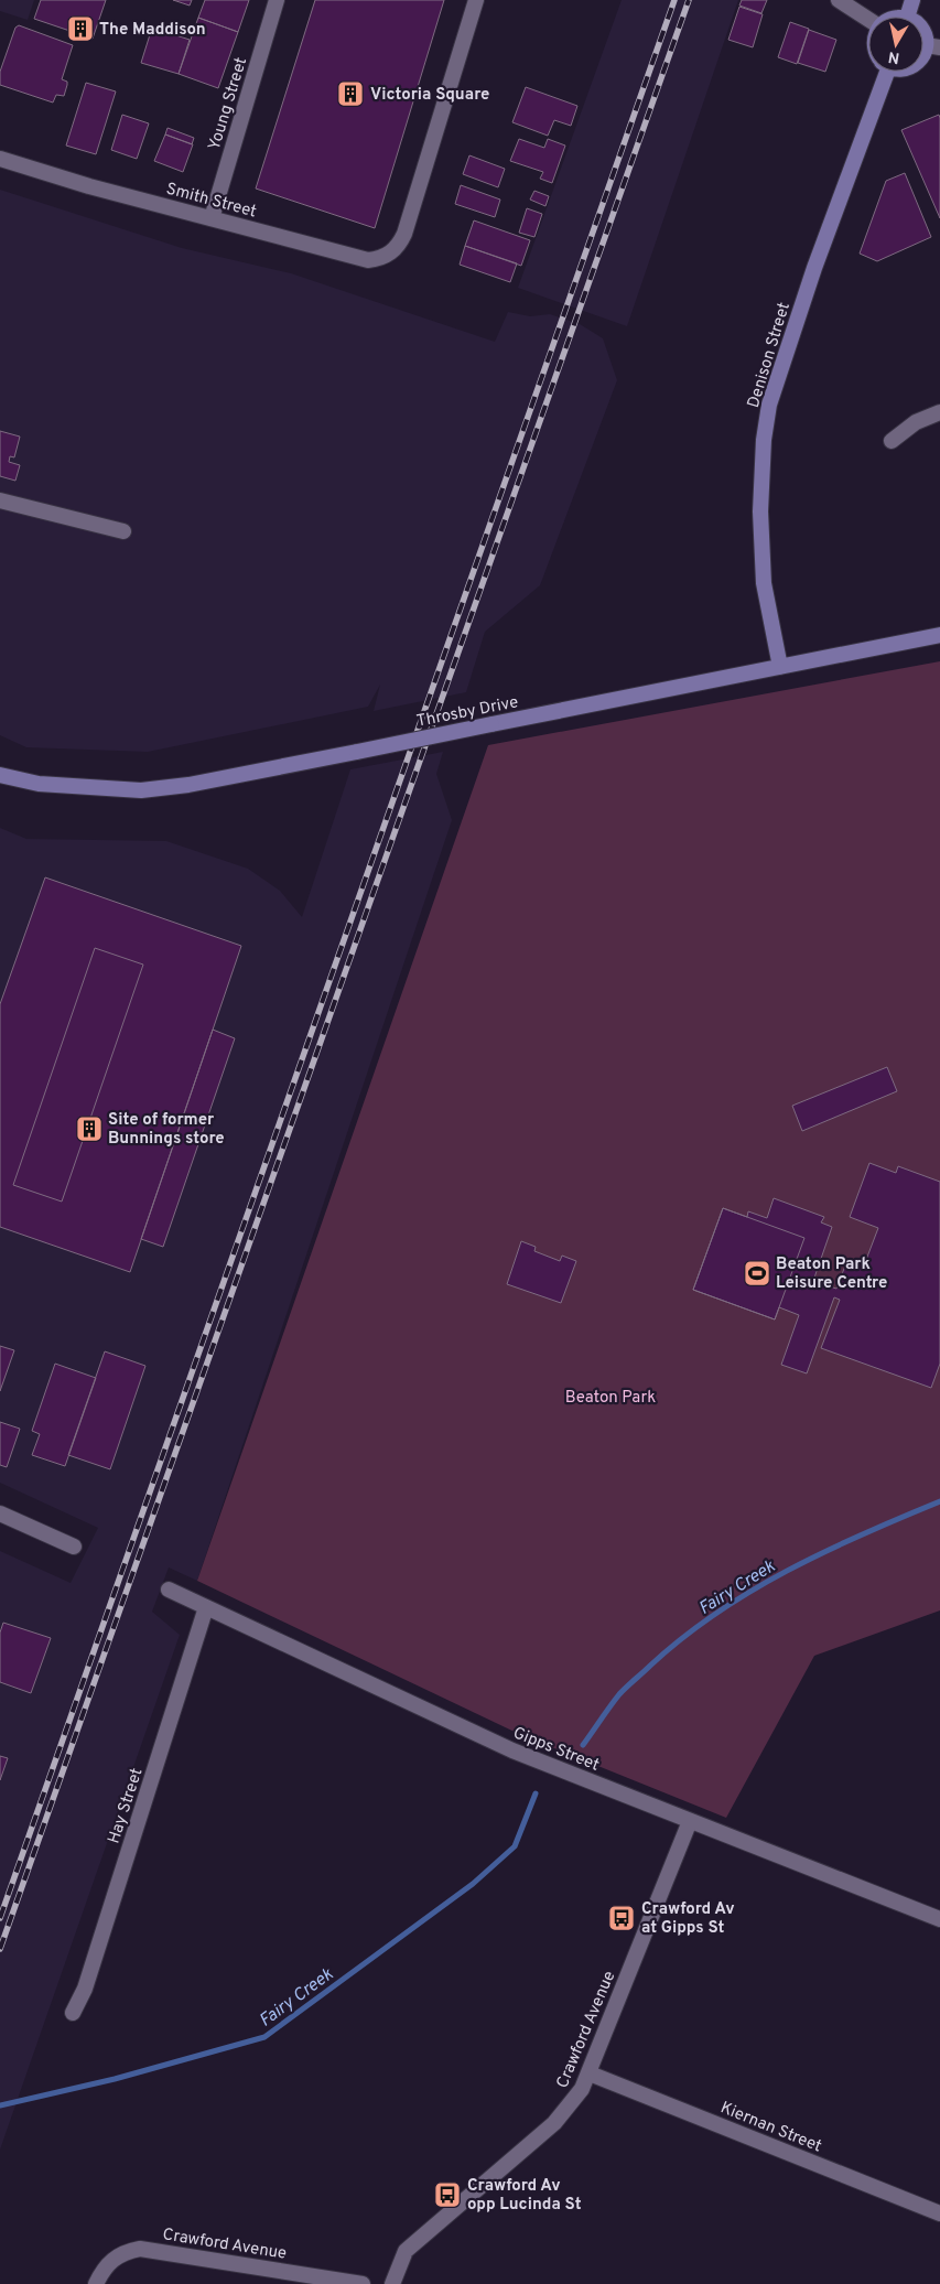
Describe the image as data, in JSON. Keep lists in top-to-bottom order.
{
  "streets": {
    "main road": ["Denison Street", "Throsby Drive"],
    "street": [
      "Young Street",
      "Smith Street",
      "Gipps Street",
      "Hay Street",
      "Crawford Avenue",
      "Kiernan Street"
    ]
  },
  "crossings": [
    ["Young Street", "Smith Street"],
    ["Denison Street", "Throsby Drive"],
    ["Gipps Street", "Hay Street"],
    ["Gipps Street", "Crawford Avenue"],
    ["Crawford Avenue", "Kiernan Street"]
  ],
  "water": ["Fairy Creek"],
  "parks": ["Beaton Park"],
  "places": {
    "building": ["The Maddison", "Victoria Square", "Site of former Bunnings store"],
    "sports": ["Beaton Park Leisure Centre"],
    "bus stop": ["Crawford Av at Gipps St", "Crawford Av opp Lucinda St"]
  },
  "north": "bottom"
}
